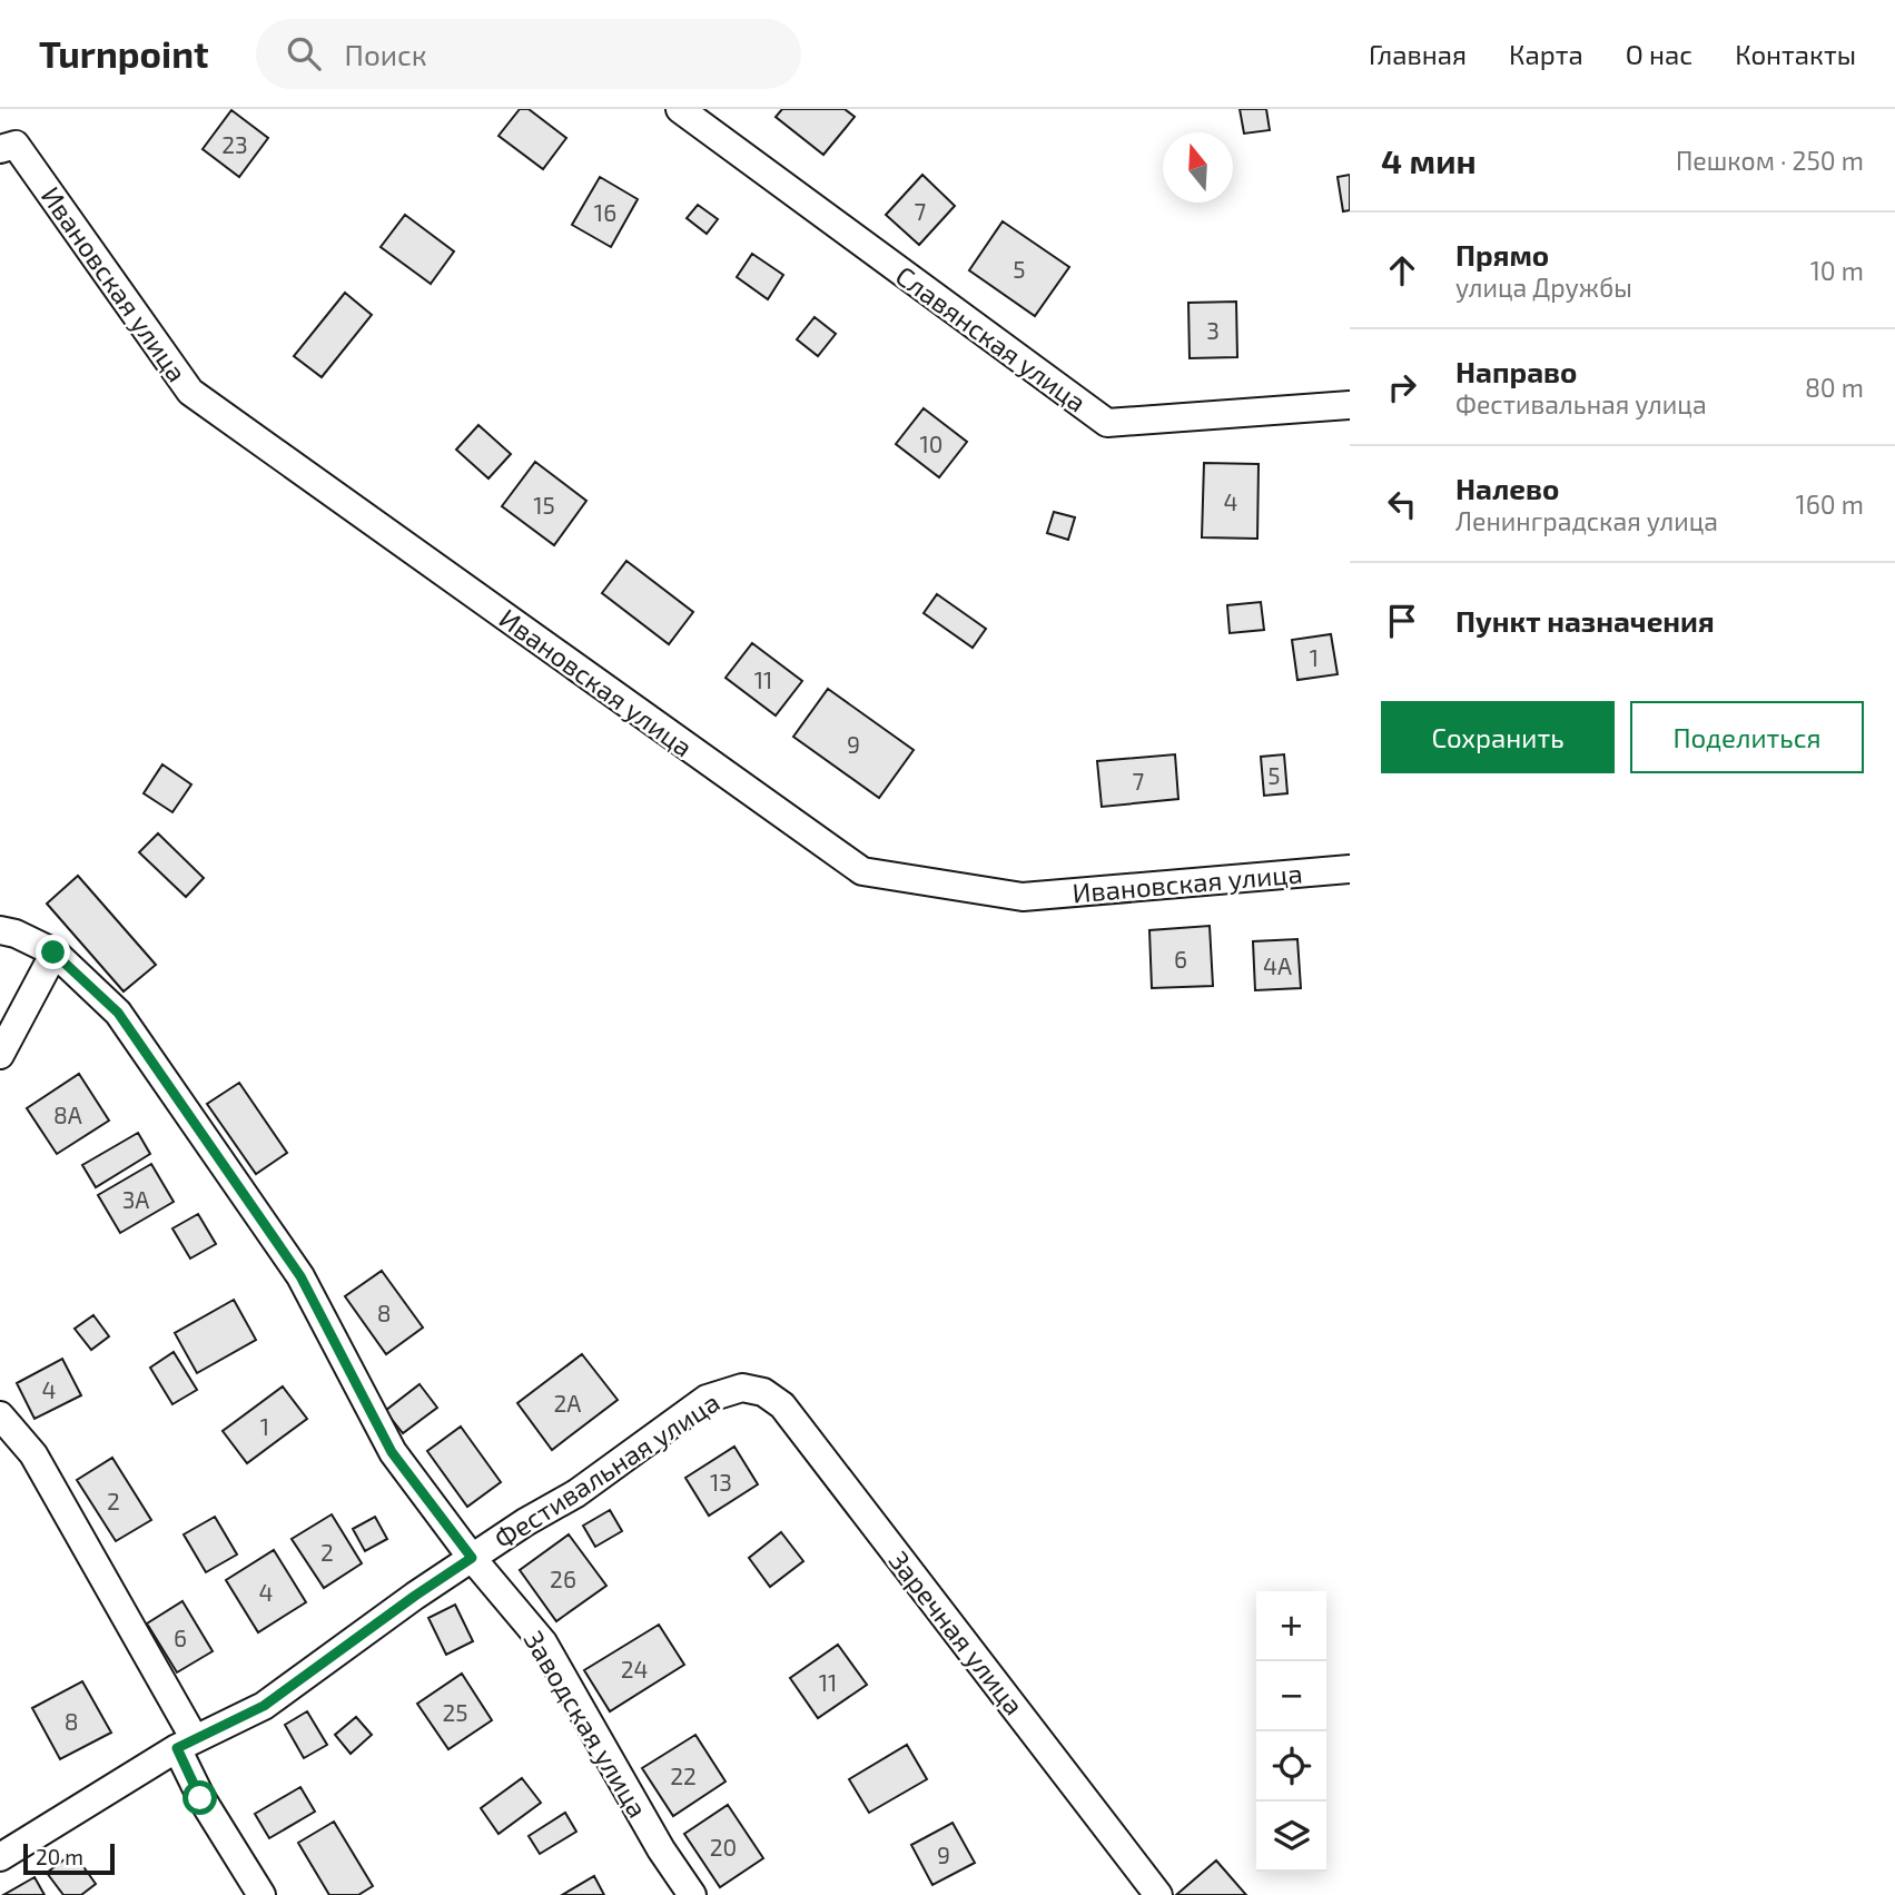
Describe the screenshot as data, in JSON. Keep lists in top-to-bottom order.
{
  "streets": {
    "street": [
      "Ивановская улица",
      "Славянская улица",
      "Фестивальная улица",
      "Заречная улица",
      "Заводская улица"
    ]
  },
  "crossings": [
    ["Фестивальная улица", "Заречная улица"],
    ["Фестивальная улица", "Заводская улица"]
  ],
  "house_numbers": [
    "23",
    "7",
    "16",
    "5",
    "3",
    "10",
    "4",
    "15",
    "1",
    "11",
    "9",
    "5",
    "7",
    "6",
    "4А",
    "8А",
    "3А",
    "8",
    "4",
    "2А",
    "1",
    "13",
    "2",
    "2",
    "26",
    "4",
    "6",
    "24",
    "11",
    "25",
    "8",
    "22",
    "20",
    "9"
  ],
  "scale_bar": "20 m",
  "north": "top",
  "page": {
    "header": "Turnpoint",
    "search": "Поиск",
    "nav": [
      "Главная",
      "Карта",
      "О нас",
      "Контакты"
    ],
    "heading": ["4 мин", "Пешком · 250 m"],
    "list": [
      ["Прямо", "улица Дружбы", "10 m"],
      ["Направо", "Фестивальная улица", "80 m"],
      ["Налево", "Ленинградская улица", "160 m"],
      "Пункт назначения"
    ],
    "buttons": ["Сохранить", "Поделиться"],
    "map_buttons": ["+", "−"],
    "scale": "20 m"
  }
}
